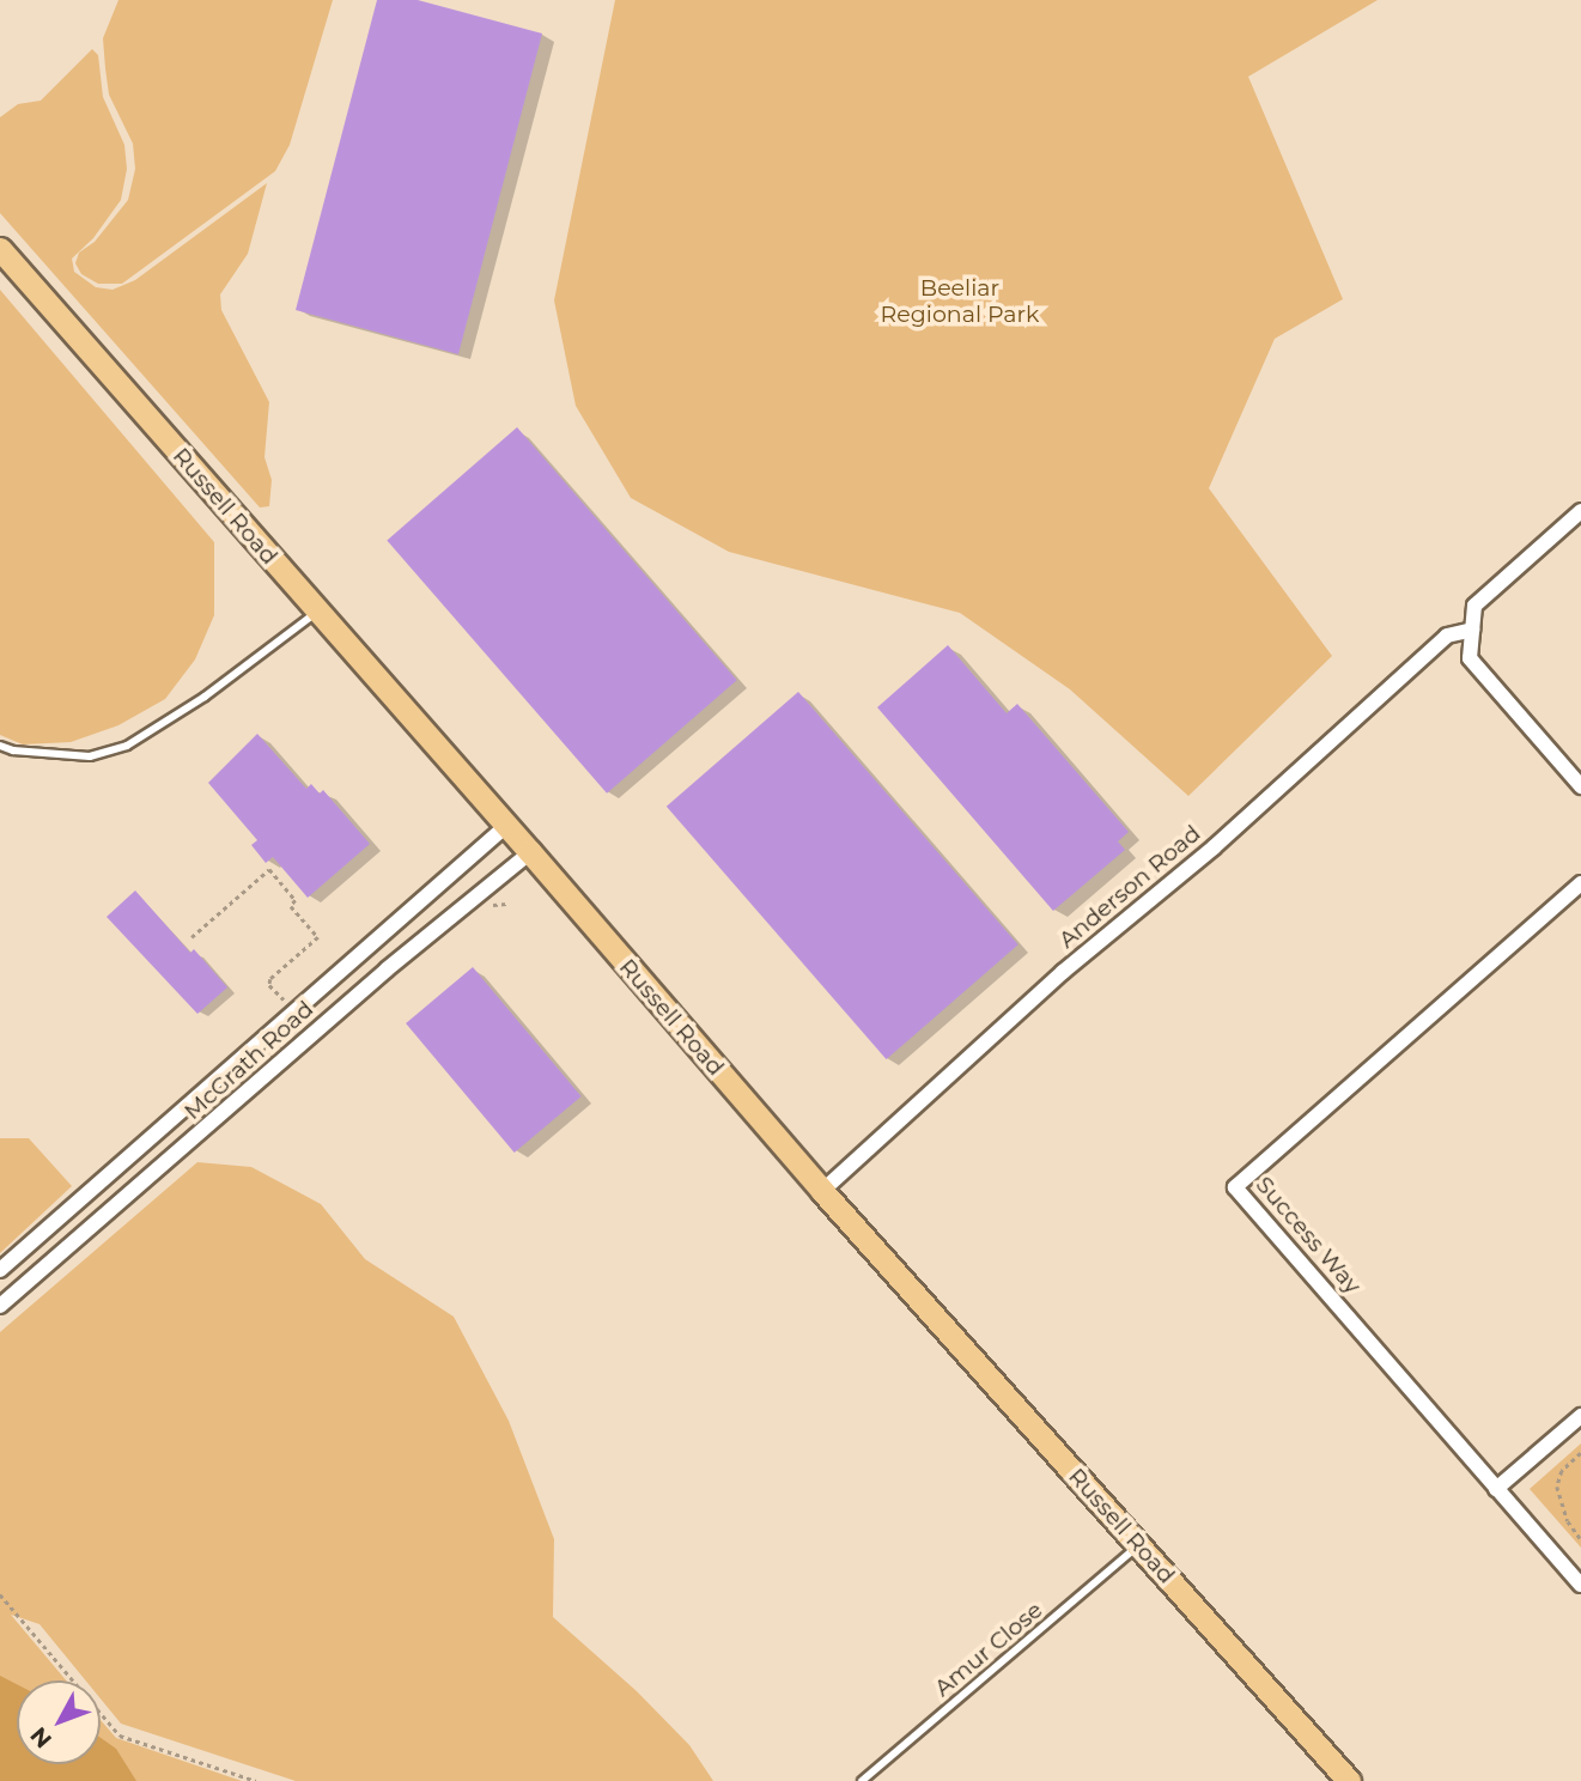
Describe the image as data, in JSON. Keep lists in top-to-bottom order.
{
  "streets": {
    "main road": ["Russell Road"],
    "street": ["Anderson Road", "McGrath Road", "Success Way"],
    "lane": ["Amur Close"]
  },
  "crossings": [
    ["Russell Road", "Anderson Road"],
    ["Russell Road", "McGrath Road"],
    ["Russell Road", "Amur Close"]
  ],
  "parks": ["Beeliar Regional Park"],
  "north": "bottom left"
}
